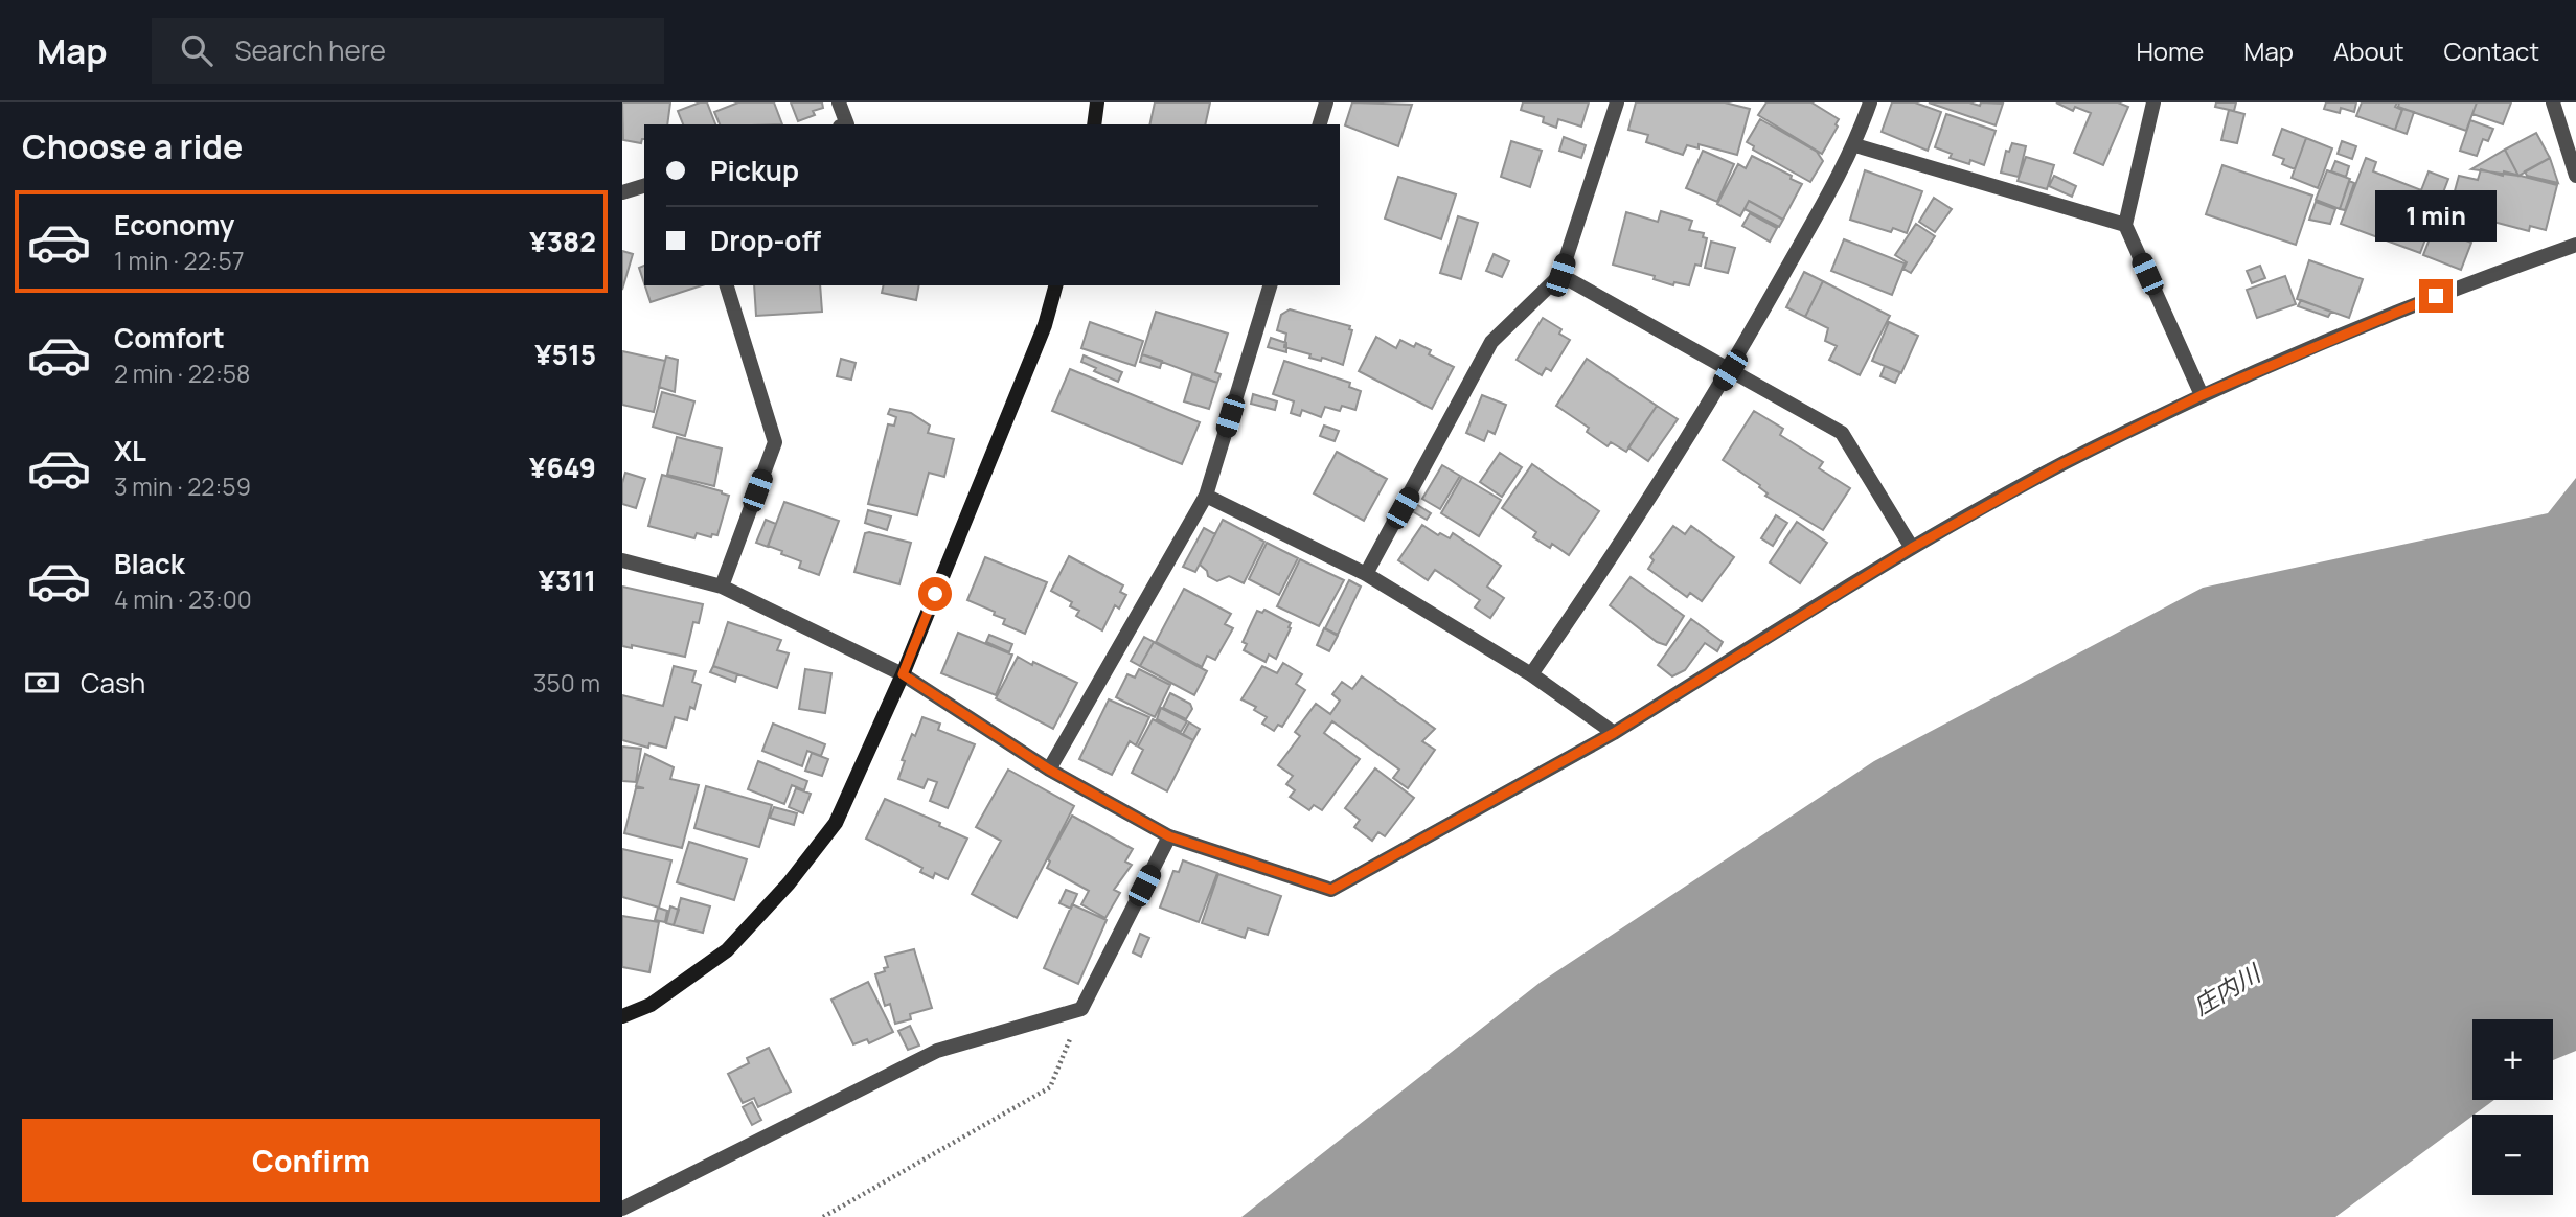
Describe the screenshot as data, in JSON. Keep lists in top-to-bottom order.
{
  "water": ["庄内川"],
  "page": {
    "header": "Map",
    "search": "Search here",
    "nav": [
      "Home",
      "Map",
      "About",
      "Contact"
    ],
    "heading": "Choose a ride",
    "banner": ["Pickup", "Drop-off"],
    "list": [
      {
        "name": "Economy",
        "note": "1 min · 22:57",
        "value": "¥382"
      },
      {
        "name": "Comfort",
        "note": "2 min · 22:58",
        "value": "¥515"
      },
      {
        "name": "XL",
        "note": "3 min · 22:59",
        "value": "¥649"
      },
      {
        "name": "Black",
        "note": "4 min · 23:00",
        "value": "¥311"
      }
    ],
    "bubble": "1 min",
    "pay": ["Cash", "350 m"],
    "map_buttons": ["+", "−"],
    "buttons": "Confirm"
  }
}
